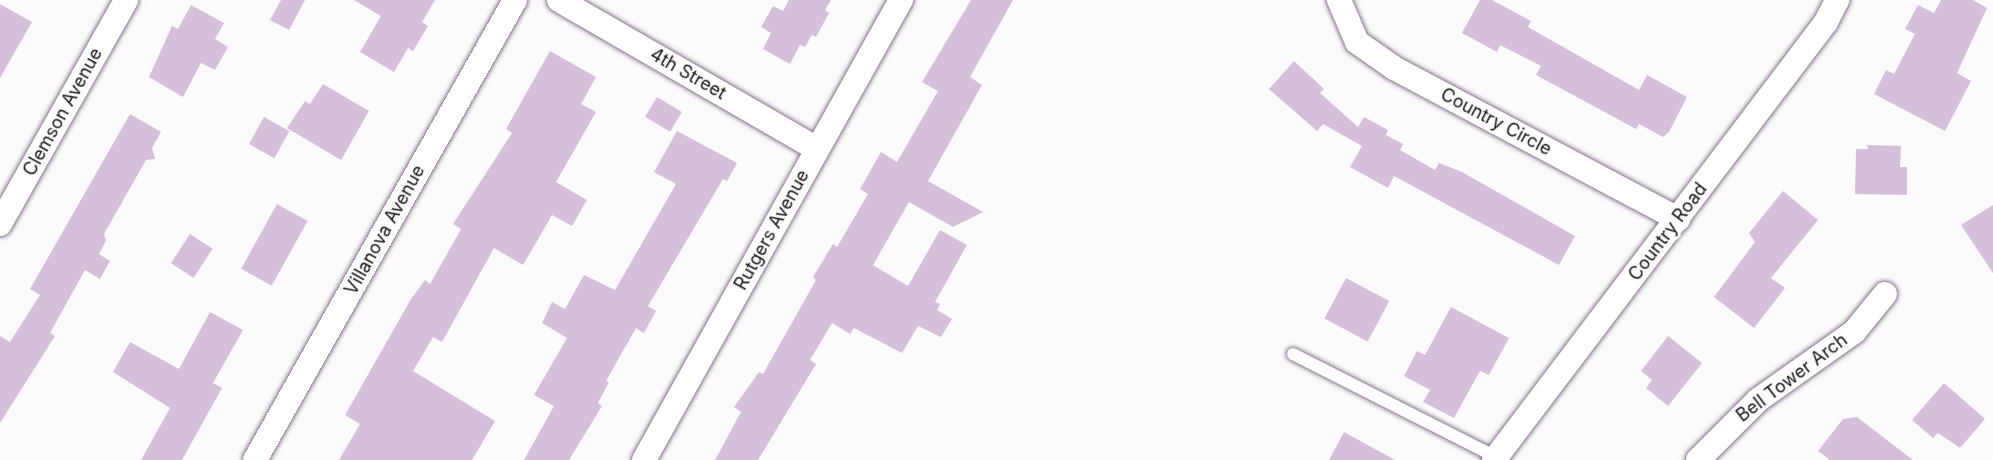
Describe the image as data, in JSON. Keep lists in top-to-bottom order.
{
  "streets": {
    "street": [
      "4th Street",
      "Clemson Avenue",
      "Country Circle",
      "Villanova Avenue",
      "Rutgers Avenue",
      "Country Road",
      "Bell Tower Arch"
    ]
  },
  "crossings": [
    ["4th Street", "Rutgers Avenue"],
    ["Country Circle", "Country Road"]
  ]
}
